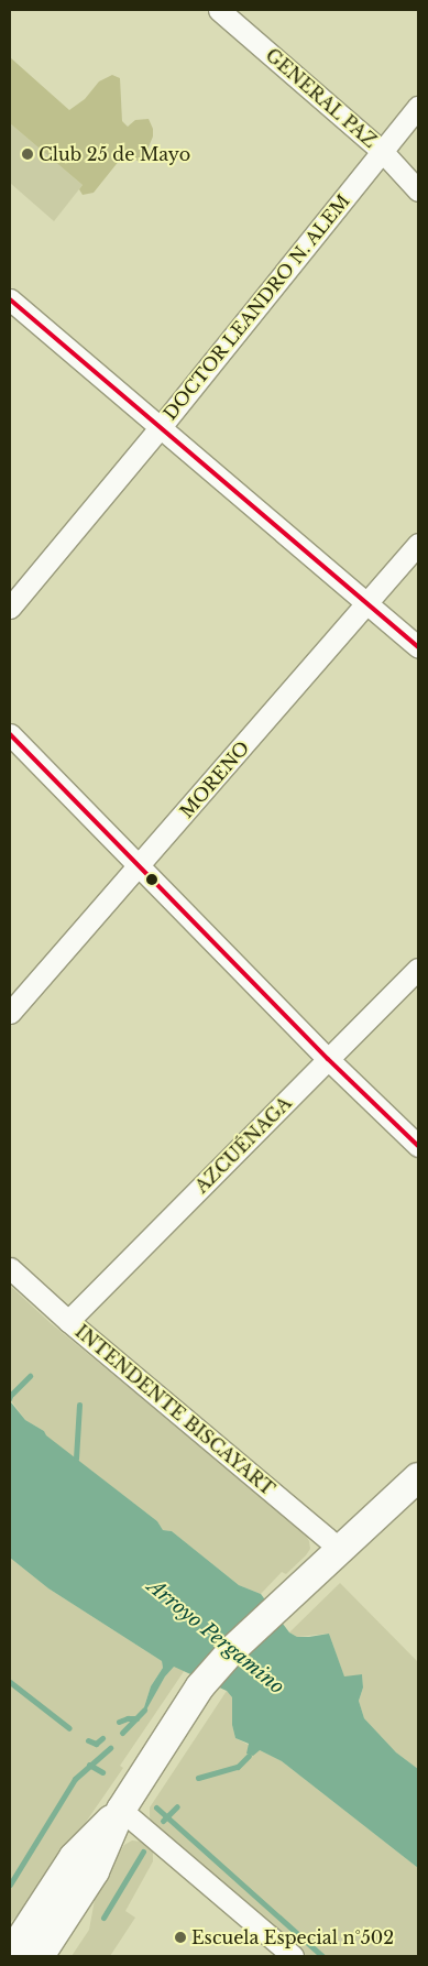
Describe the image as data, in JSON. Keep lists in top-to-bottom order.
{
  "streets": {
    "street": [
      "GENERAL PAZ",
      "DOCTOR LEANDRO N. ALEM",
      "MORENO",
      "AZCUÉNAGA",
      "INTENDENTE BISCAYART"
    ]
  },
  "crossings": [
    ["GENERAL PAZ", "DOCTOR LEANDRO N. ALEM"],
    ["AZCUÉNAGA", "INTENDENTE BISCAYART"]
  ],
  "water": ["Arroyo Pergamino"],
  "places": ["Club 25 de Mayo", "Escuela Especial n°502"]
}
